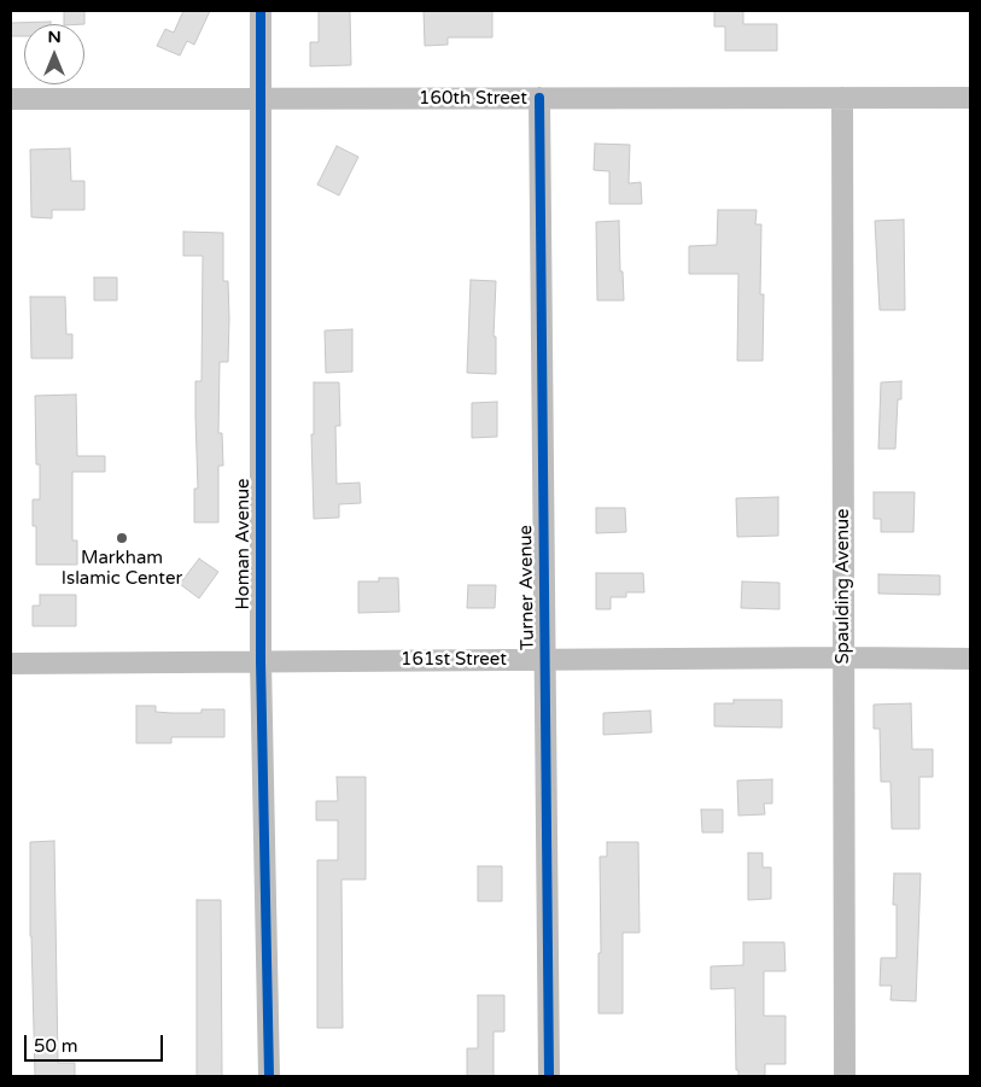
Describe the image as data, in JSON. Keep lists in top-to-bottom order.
{
  "streets": {
    "street": [
      "160th Street",
      "Homan Avenue",
      "Spaulding Avenue",
      "Turner Avenue",
      "161st Street"
    ]
  },
  "crossings": [
    ["160th Street", "Homan Avenue"],
    ["160th Street", "Spaulding Avenue"],
    ["160th Street", "Turner Avenue"],
    ["Homan Avenue", "161st Street"],
    ["Spaulding Avenue", "161st Street"],
    ["Turner Avenue", "161st Street"]
  ],
  "places": ["Markham Islamic Center"],
  "scale_bar": "50 m",
  "north": "top"
}
